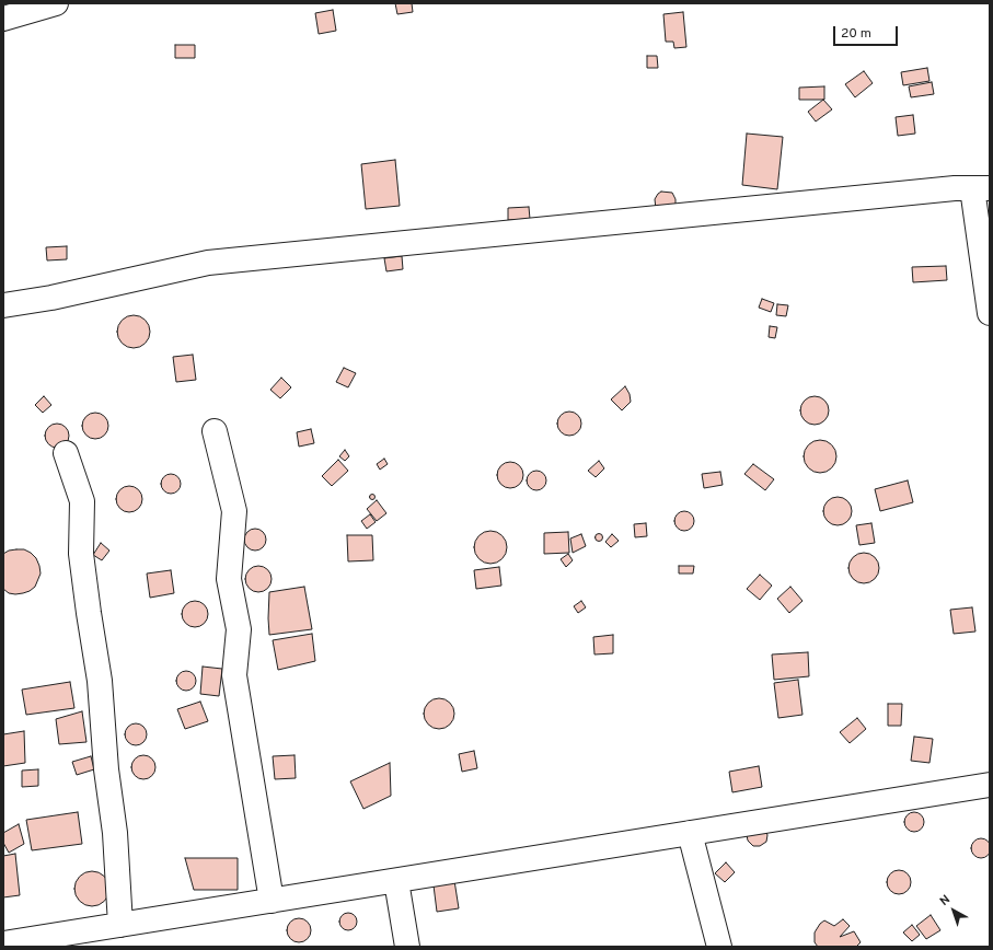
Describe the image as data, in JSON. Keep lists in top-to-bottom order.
{
  "scale_bar": "20 m",
  "north": "top left"
}
